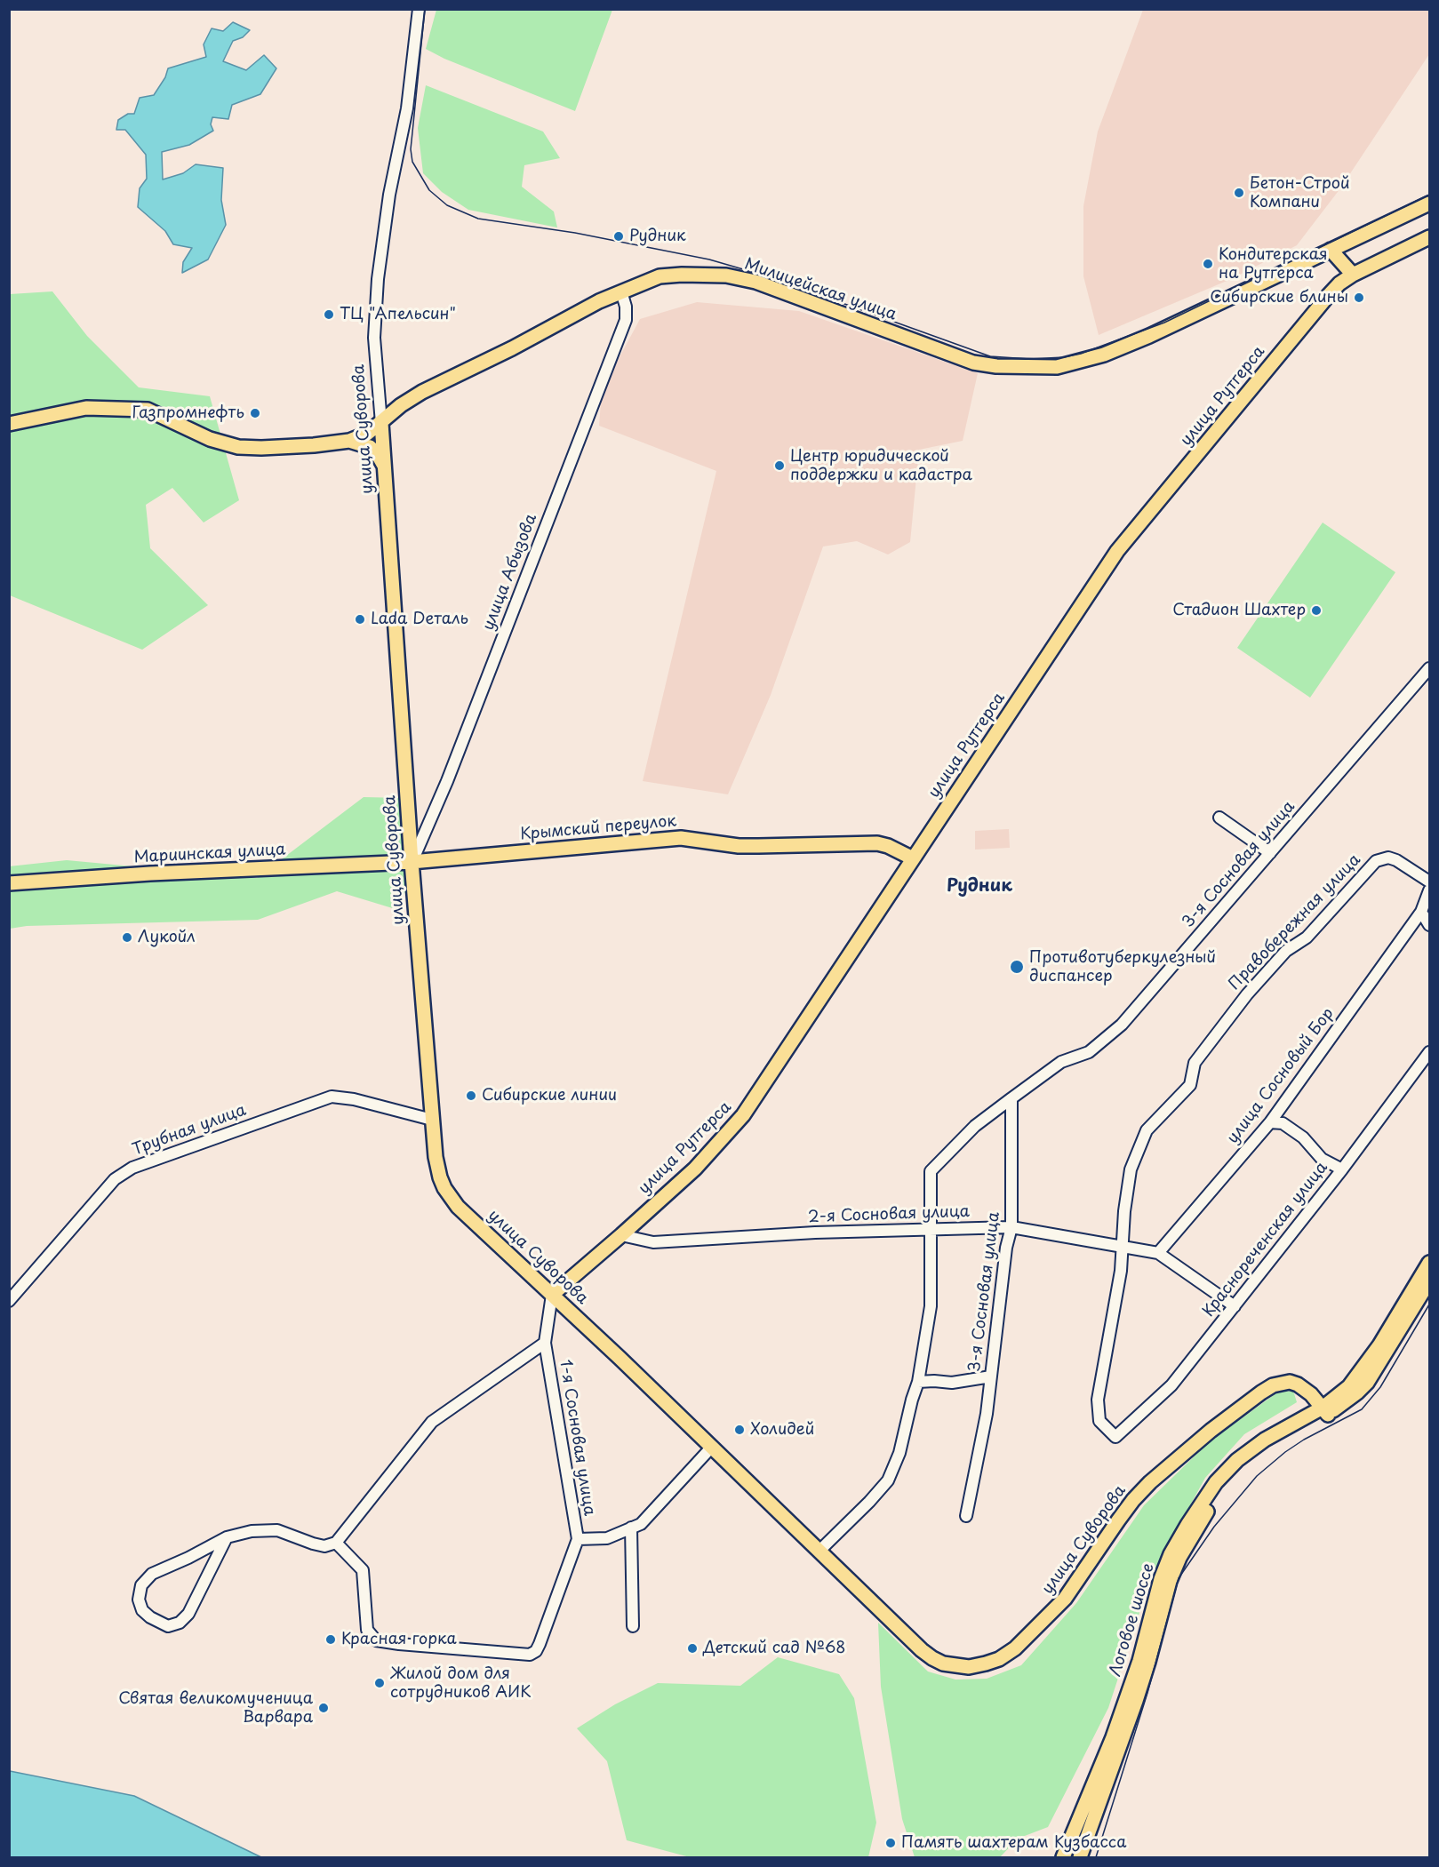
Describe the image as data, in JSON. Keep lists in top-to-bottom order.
{
  "streets": {
    "main road": [
      "Милицейская улица",
      "улица Рутгерса",
      "улица Суворова",
      "Крымский переулок",
      "Мариинская улица",
      "Логовое шоссе"
    ],
    "street": [
      "улица Абызова",
      "3-я Сосновая улица",
      "Правобережная улица",
      "улица Сосновый Бор",
      "Трубная улица",
      "2-я Сосновая улица",
      "Краснореченская улица",
      "1-я Сосновая улица"
    ]
  },
  "crossings": [
    ["Милицейская улица", "улица Суворова"],
    ["Милицейская улица", "улица Абызова"],
    ["улица Рутгерса", "улица Суворова"],
    ["улица Рутгерса", "Крымский переулок"],
    ["улица Рутгерса", "2-я Сосновая улица"],
    ["улица Рутгерса", "1-я Сосновая улица"],
    ["улица Суворова", "улица Абызова"],
    ["улица Суворова", "Крымский переулок"],
    ["улица Суворова", "Мариинская улица"],
    ["улица Суворова", "Трубная улица"],
    ["улица Суворова", "1-я Сосновая улица"],
    ["улица Суворова", "Логовое шоссе"],
    ["улица Абызова", "Крымский переулок"],
    ["улица Абызова", "Мариинская улица"],
    ["Крымский переулок", "Мариинская улица"],
    ["3-я Сосновая улица", "2-я Сосновая улица"],
    ["Правобережная улица", "2-я Сосновая улица"],
    ["Правобережная улица", "Краснореченская улица"],
    ["улица Сосновый Бор", "2-я Сосновая улица"],
    ["2-я Сосновая улица", "Краснореченская улица"]
  ],
  "districts": ["Рудник"],
  "places": [
    "Бетон-Строй Компани",
    "Рудник",
    "Кондитерская на Рутгерса",
    "Сибирские блины",
    "ТЦ \"Апельсин\"",
    "Газпромнефть",
    "Центр юридической поддержки и кадастра",
    "Стадион Шахтер",
    "Lada Dеталь",
    "Лукойл",
    "Противотуберкулезный диспансер",
    "Сибирские линии",
    "Холидей",
    "Красная горка",
    "Детский сад №68",
    "Жилой дом для сотрудников АИК",
    "Святая великомученица Варвара",
    "Память шахтерам Кузбасса"
  ]
}
